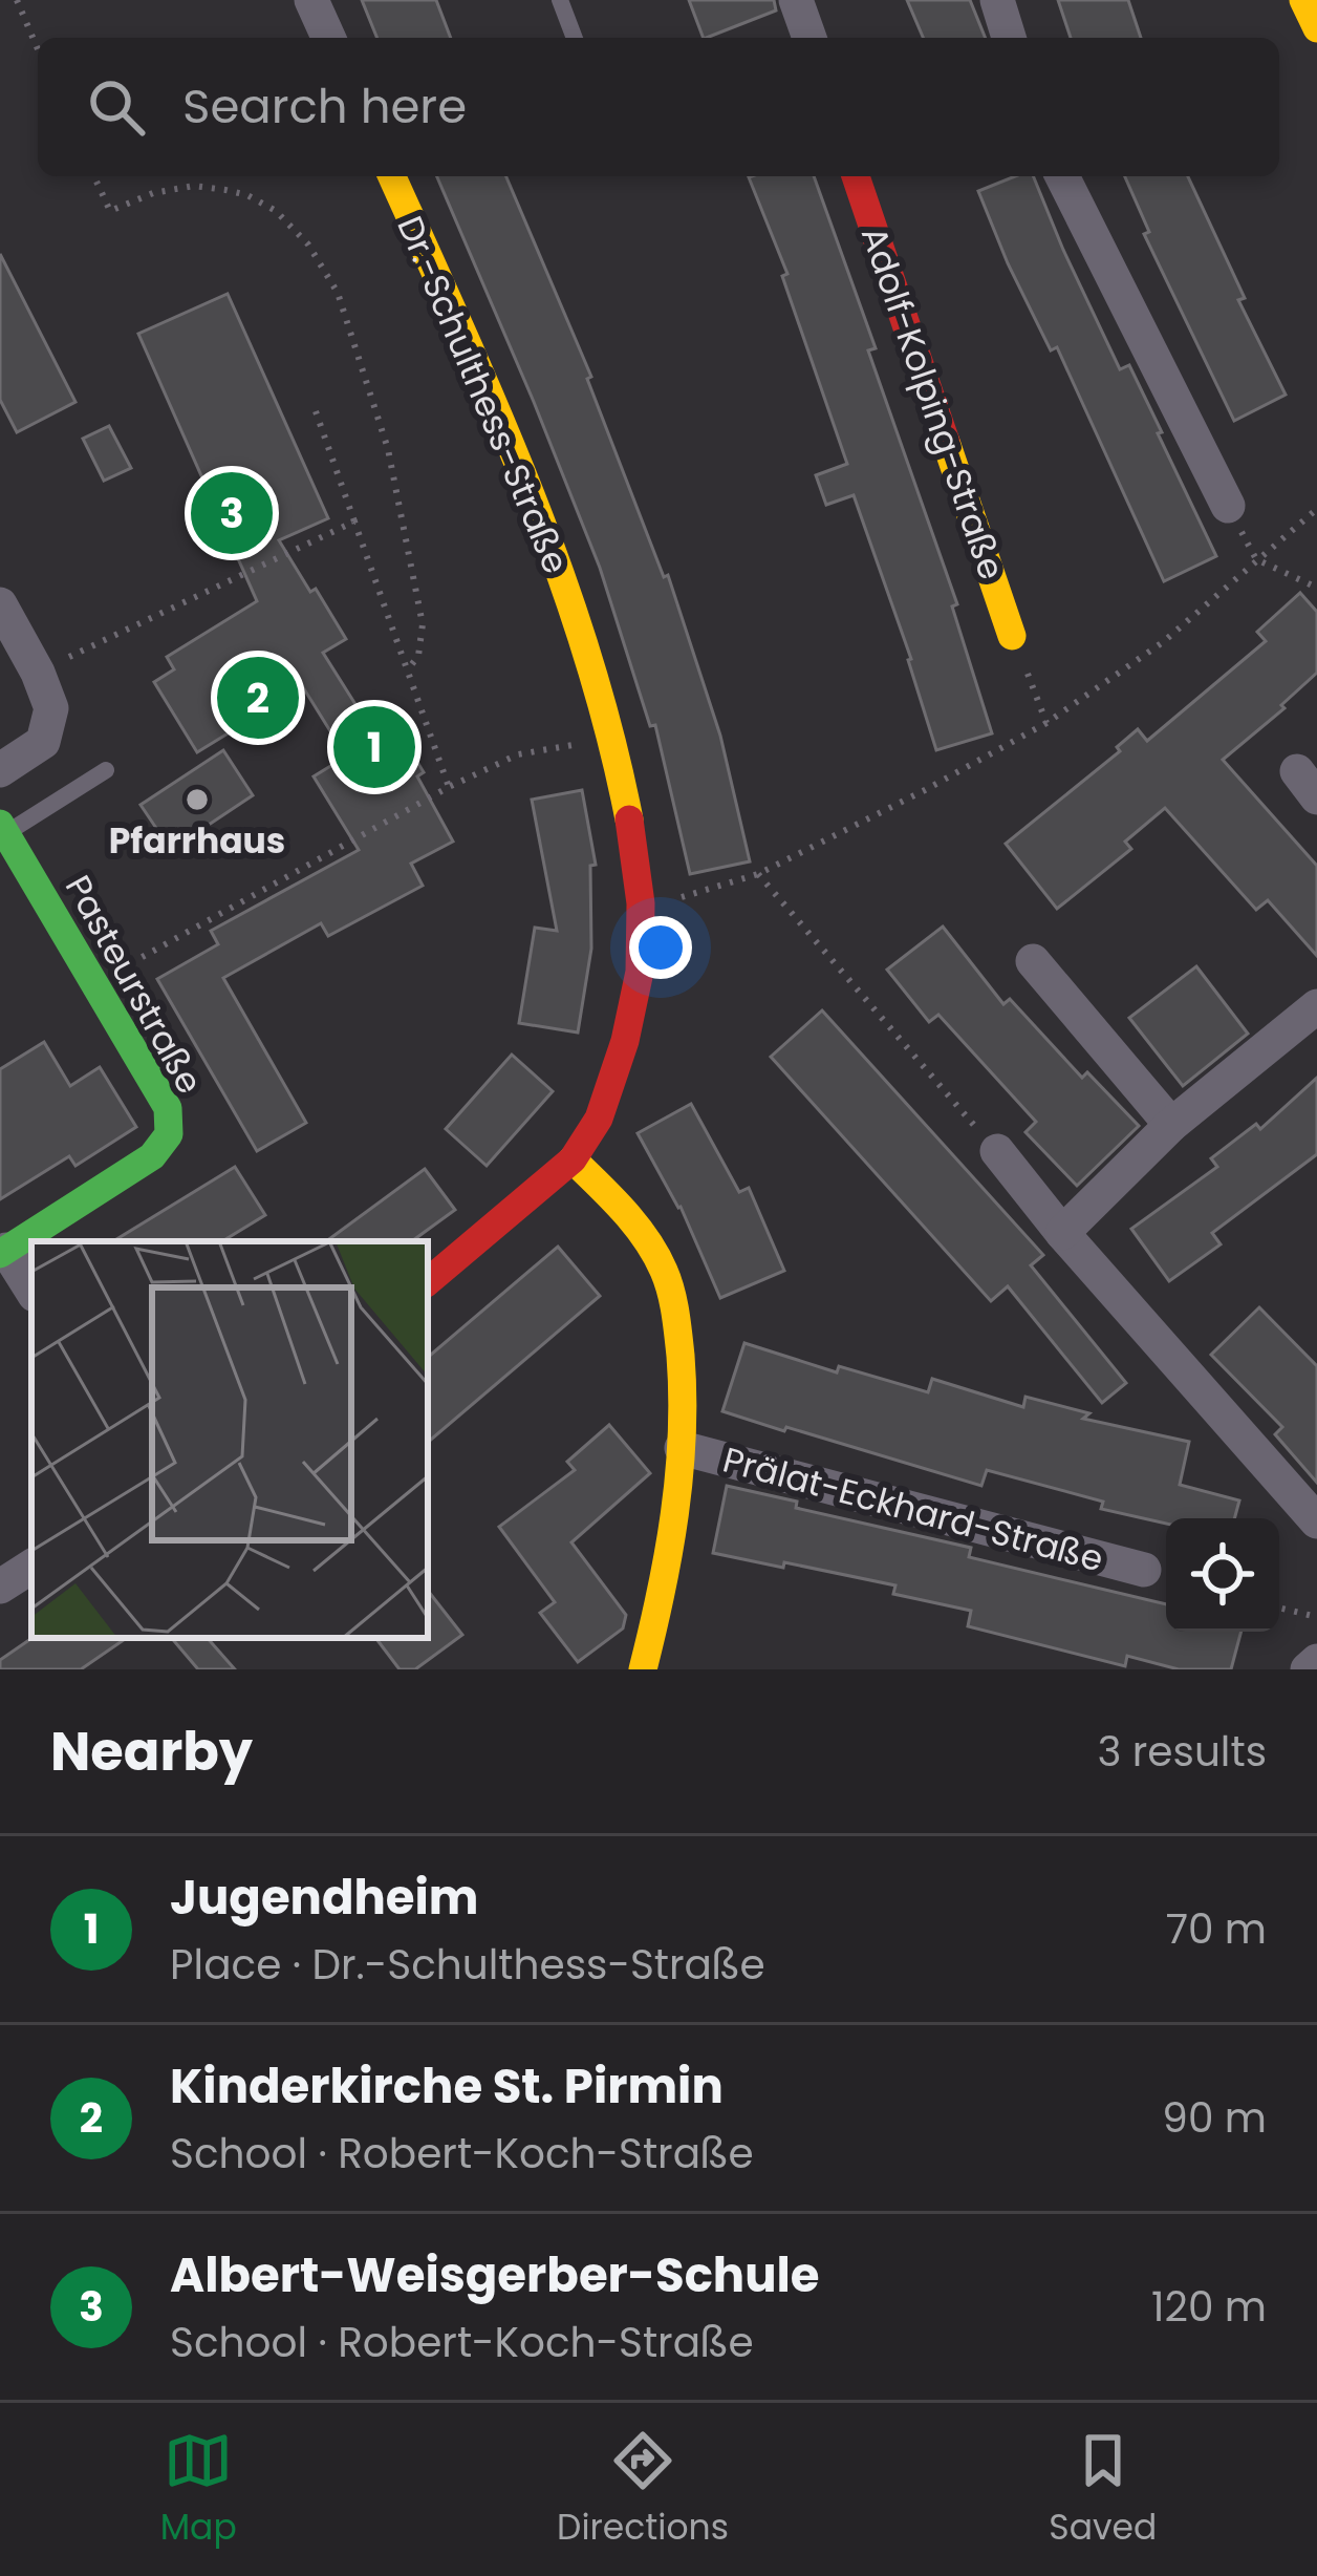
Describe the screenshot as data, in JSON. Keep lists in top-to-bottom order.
{
  "streets": {
    "street": [
      "Dr.-Schulthess-Straße",
      "Adolf-Kolping-Straße",
      "Pasteurstraße",
      "Prälat-Eckhard-Straße"
    ]
  },
  "crossings": [
    ["Dr.-Schulthess-Straße", "Prälat-Eckhard-Straße"]
  ],
  "places": ["Pfarrhaus"],
  "page": {
    "search": "Search here",
    "pins": ["3", "2", "1"],
    "heading": ["Nearby", "3 results"],
    "list": [
      {
        "mark": "1",
        "name": "Jugendheim",
        "note": "Place · Dr.-Schulthess-Straße",
        "value": "70 m"
      },
      {
        "mark": "2",
        "name": "Kinderkirche St. Pirmin",
        "note": "School · Robert-Koch-Straße",
        "value": "90 m"
      },
      {
        "mark": "3",
        "name": "Albert-Weisgerber-Schule",
        "note": "School · Robert-Koch-Straße",
        "value": "120 m"
      }
    ],
    "nav": ["Map", "Directions", "Saved"]
  }
}
